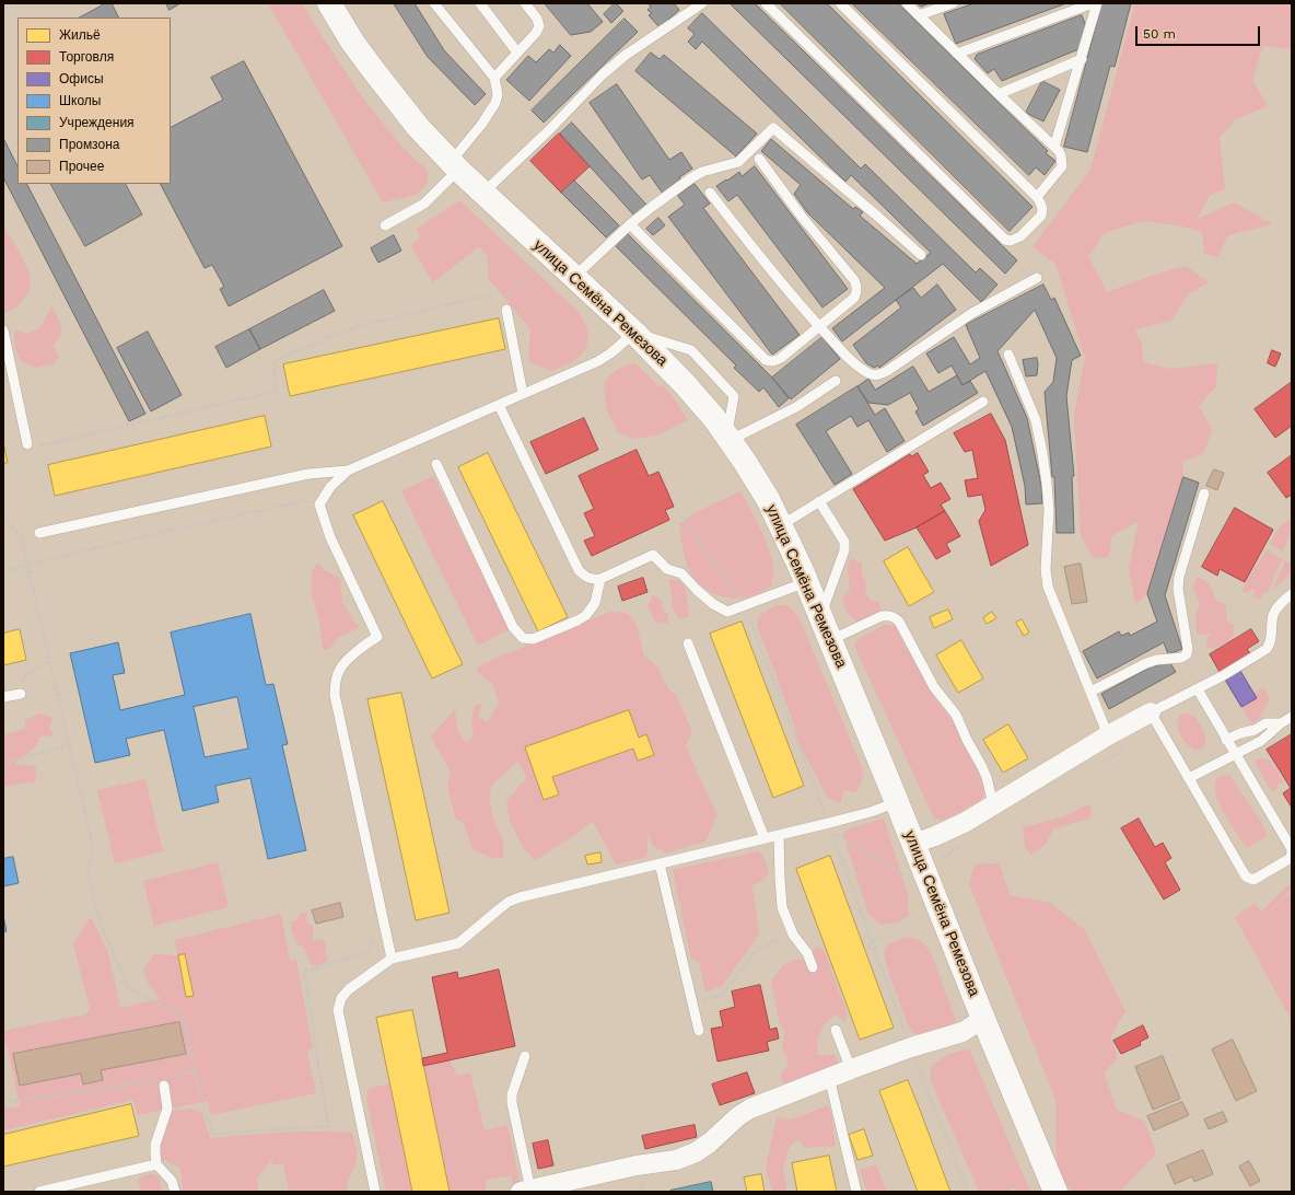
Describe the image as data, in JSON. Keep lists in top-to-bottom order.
{
  "streets": {
    "main road": ["улица Семёна Ремезова"]
  },
  "legend": [
    "Жильё",
    "Торговля",
    "Офисы",
    "Школы",
    "Учреждения",
    "Промзона",
    "Прочее"
  ],
  "scale_bar": "50 m"
}
